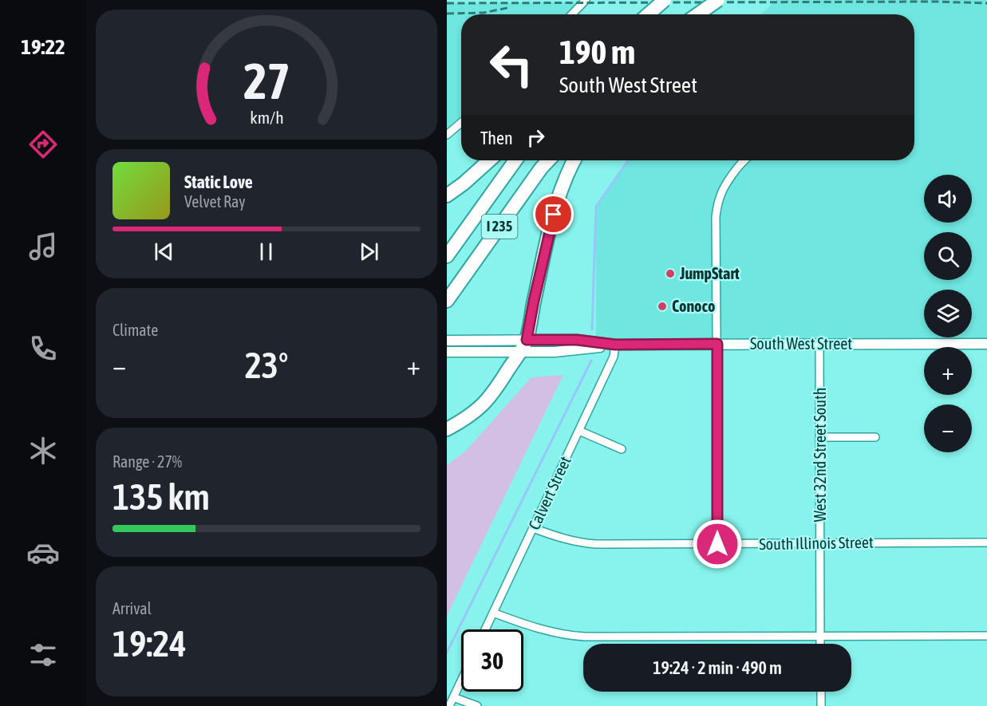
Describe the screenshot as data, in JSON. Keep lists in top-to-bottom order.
{
  "streets": {
    "highway": ["I 235"],
    "street": [
      "South West Street",
      "West 32nd Street South",
      "Calvert Street",
      "South Illinois Street"
    ]
  },
  "crossings": [
    ["South West Street", "West 32nd Street South"],
    ["South West Street", "Calvert Street"],
    ["West 32nd Street South", "South Illinois Street"],
    ["Calvert Street", "South Illinois Street"]
  ],
  "places": ["JumpStart", "Conoco"],
  "page": {
    "tabs": "19:22",
    "turn": ["190 m", "South West Street"],
    "then": "Then",
    "song": ["Static Love", "Velvet Ray"],
    "map_buttons": ["+", "−"],
    "tile": [
      "Climate",
      ["Range · 27%", "135 km"],
      ["Arrival", "19:24"]
    ],
    "heat": ["−", "23°", "+"],
    "limit": "30",
    "trip": "19:24 · 2 min · 490 m",
    "gauge": ["27", "km/h"]
  }
}
